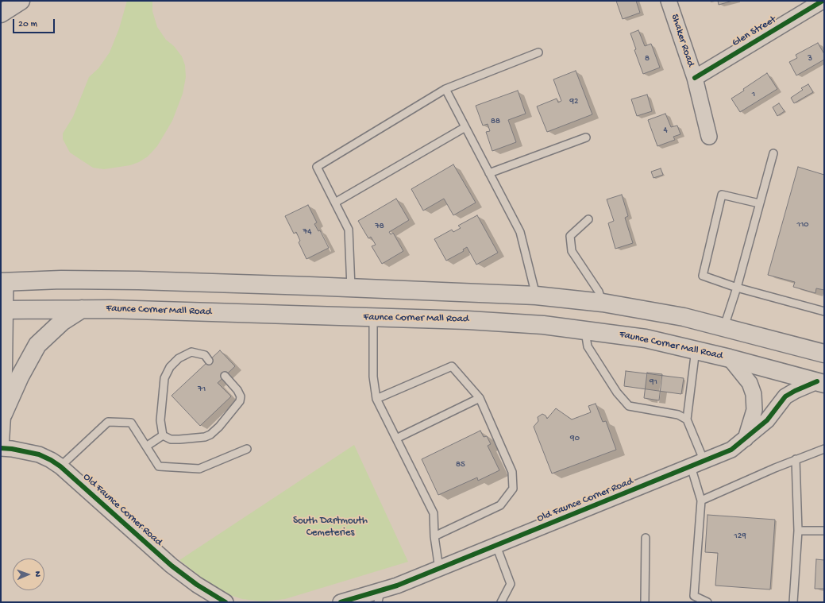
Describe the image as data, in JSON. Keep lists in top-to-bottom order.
{
  "streets": {
    "main road": ["Faunce Corner Mall Road"],
    "street": ["Glen Street", "Shaker Road", "Old Faunce Corner Road"]
  },
  "crossings": [
    ["Glen Street", "Shaker Road"],
    ["Faunce Corner Mall Road", "Old Faunce Corner Road"]
  ],
  "parks": ["South Dartmouth Cemeteries"],
  "house_numbers": [
    "8",
    "3",
    "1",
    "92",
    "88",
    "4",
    "110",
    "78",
    "74",
    "91",
    "71",
    "90",
    "85",
    "129"
  ],
  "scale_bar": "20 m",
  "north": "right"
}
